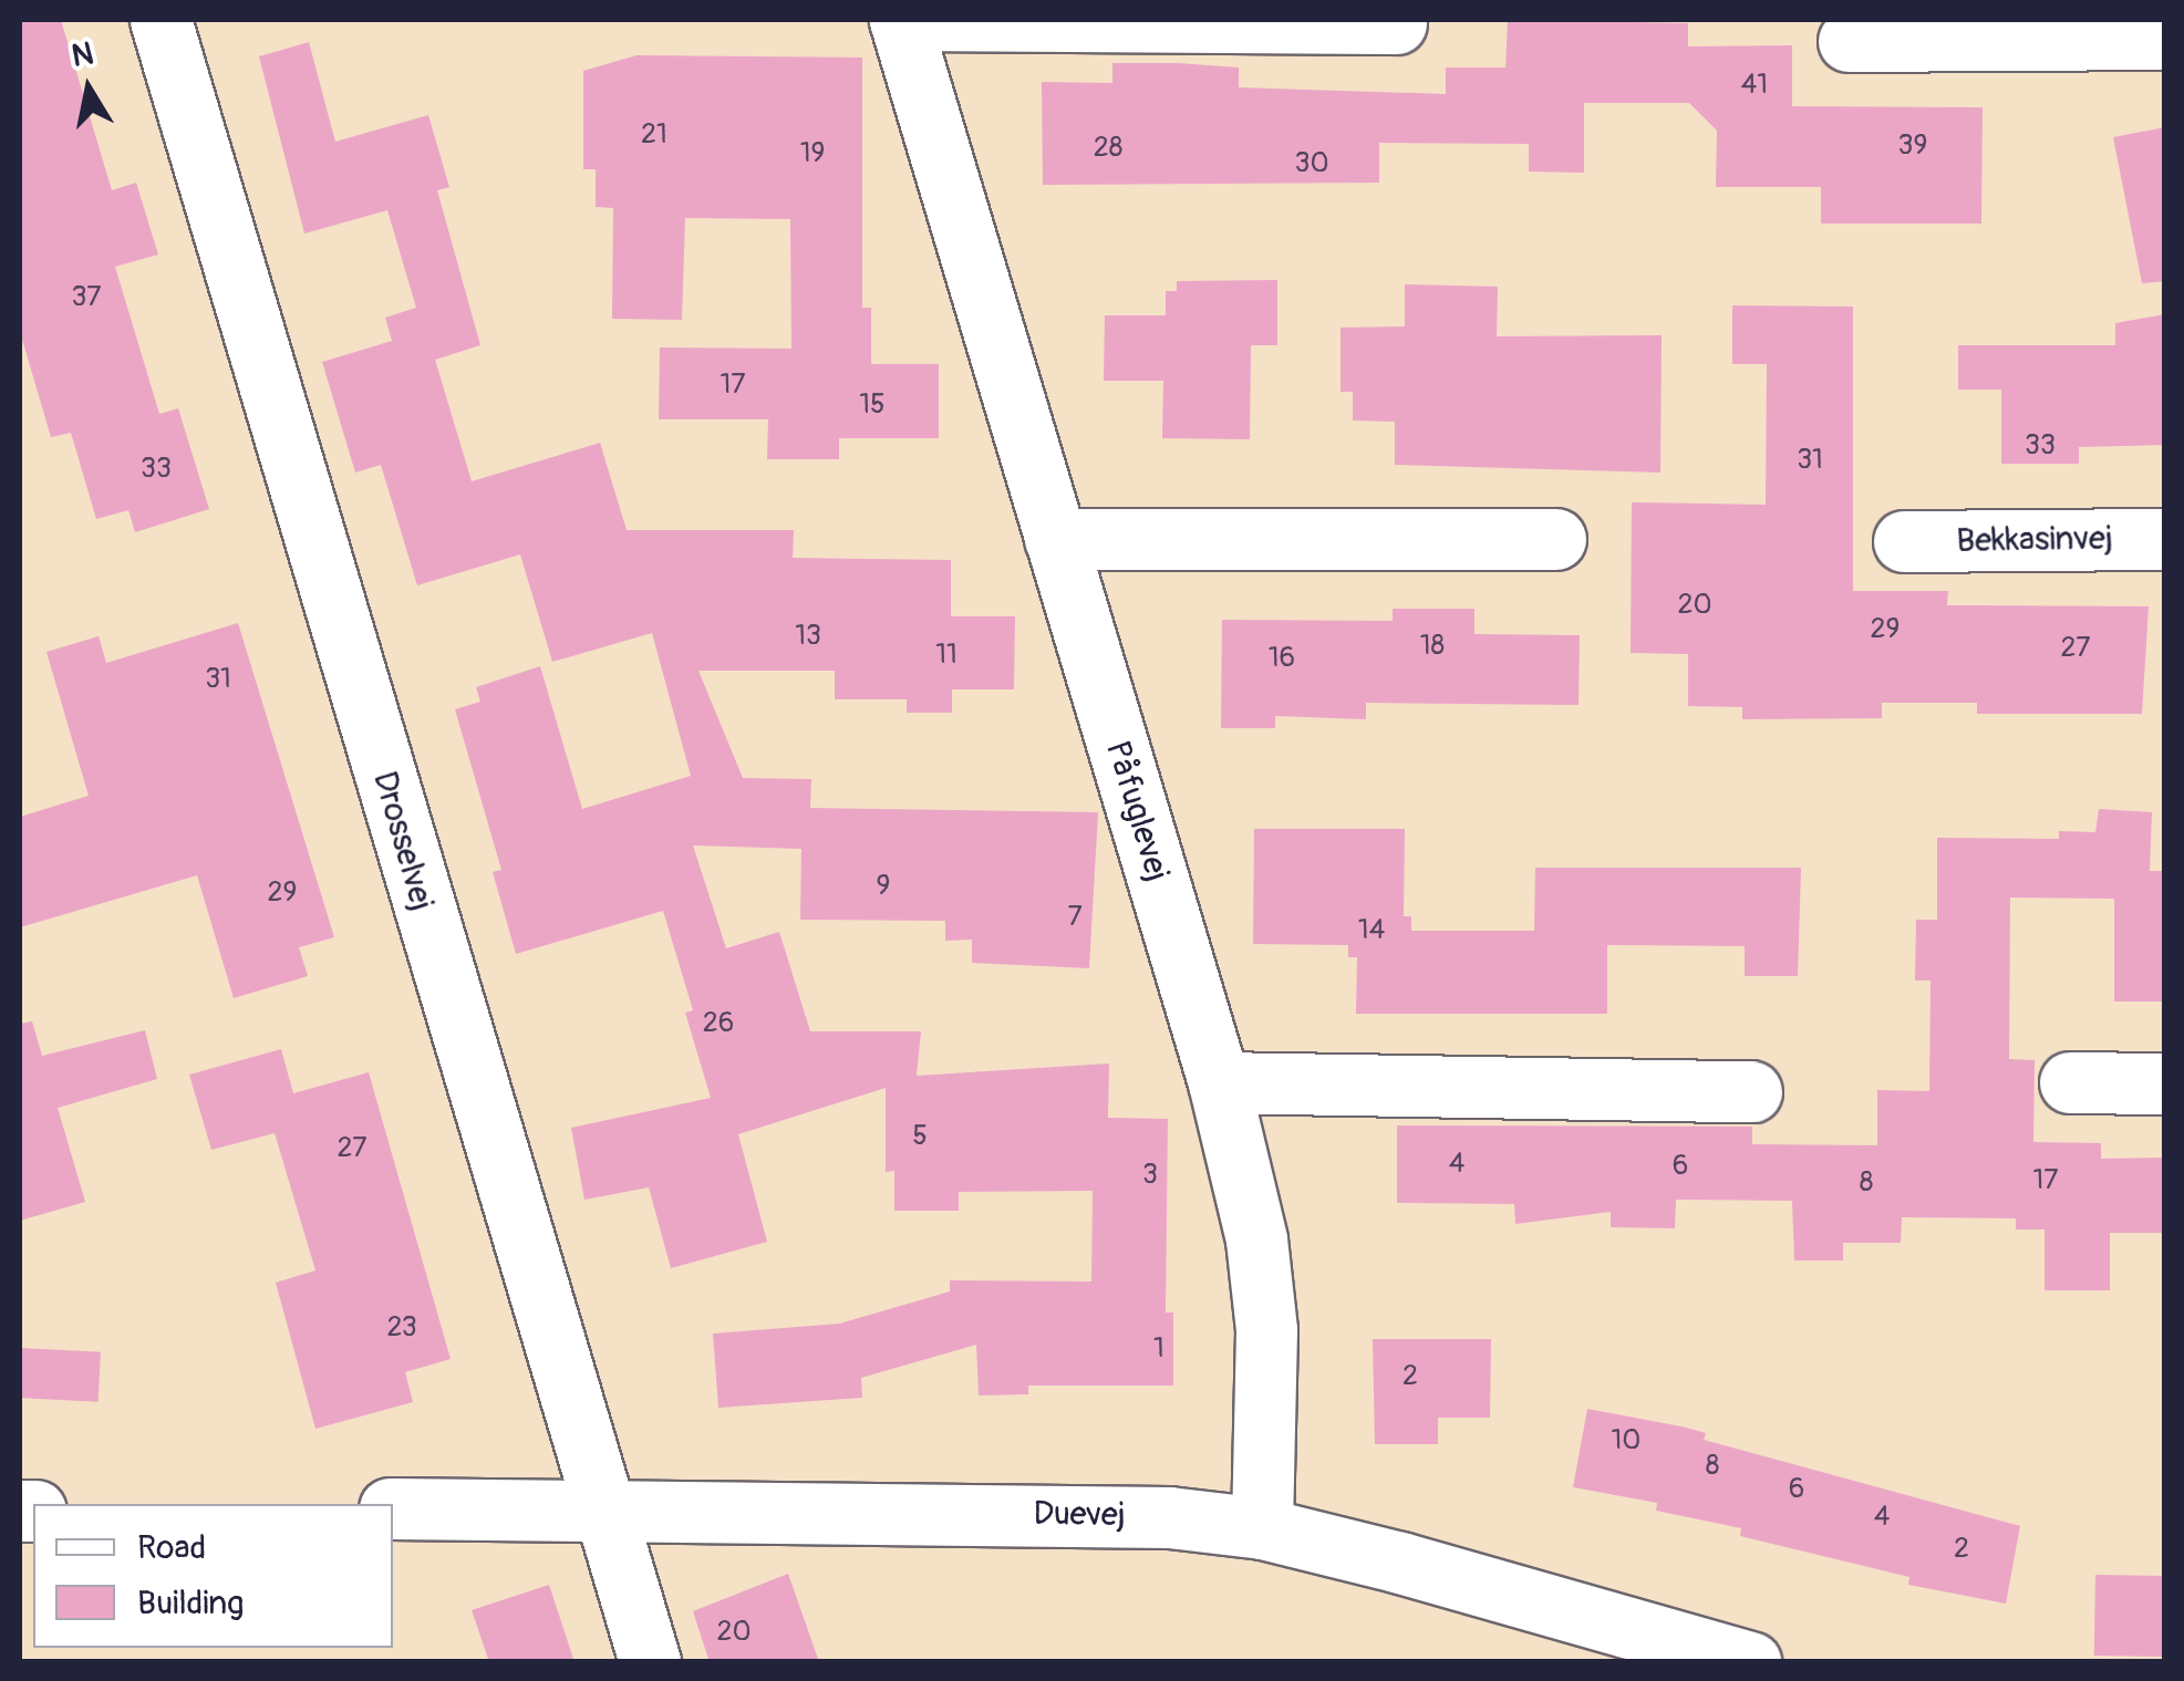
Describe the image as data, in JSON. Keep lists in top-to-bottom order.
{
  "streets": {
    "street": [
      "Bekkasinvej",
      "Påfuglevej",
      "Drosselvej",
      "Duevej"
    ]
  },
  "crossings": [
    ["Påfuglevej", "Duevej"],
    ["Drosselvej", "Duevej"]
  ],
  "house_numbers": [
    "41",
    "21",
    "39",
    "28",
    "19",
    "30",
    "37",
    "17",
    "15",
    "33",
    "31",
    "33",
    "20",
    "29",
    "13",
    "18",
    "27",
    "11",
    "16",
    "31",
    "9",
    "29",
    "7",
    "14",
    "26",
    "5",
    "27",
    "4",
    "6",
    "3",
    "17",
    "8",
    "23",
    "1",
    "2",
    "10",
    "8",
    "6",
    "4",
    "2",
    "20"
  ],
  "legend": ["Road", "Building"],
  "north": "top"
}
